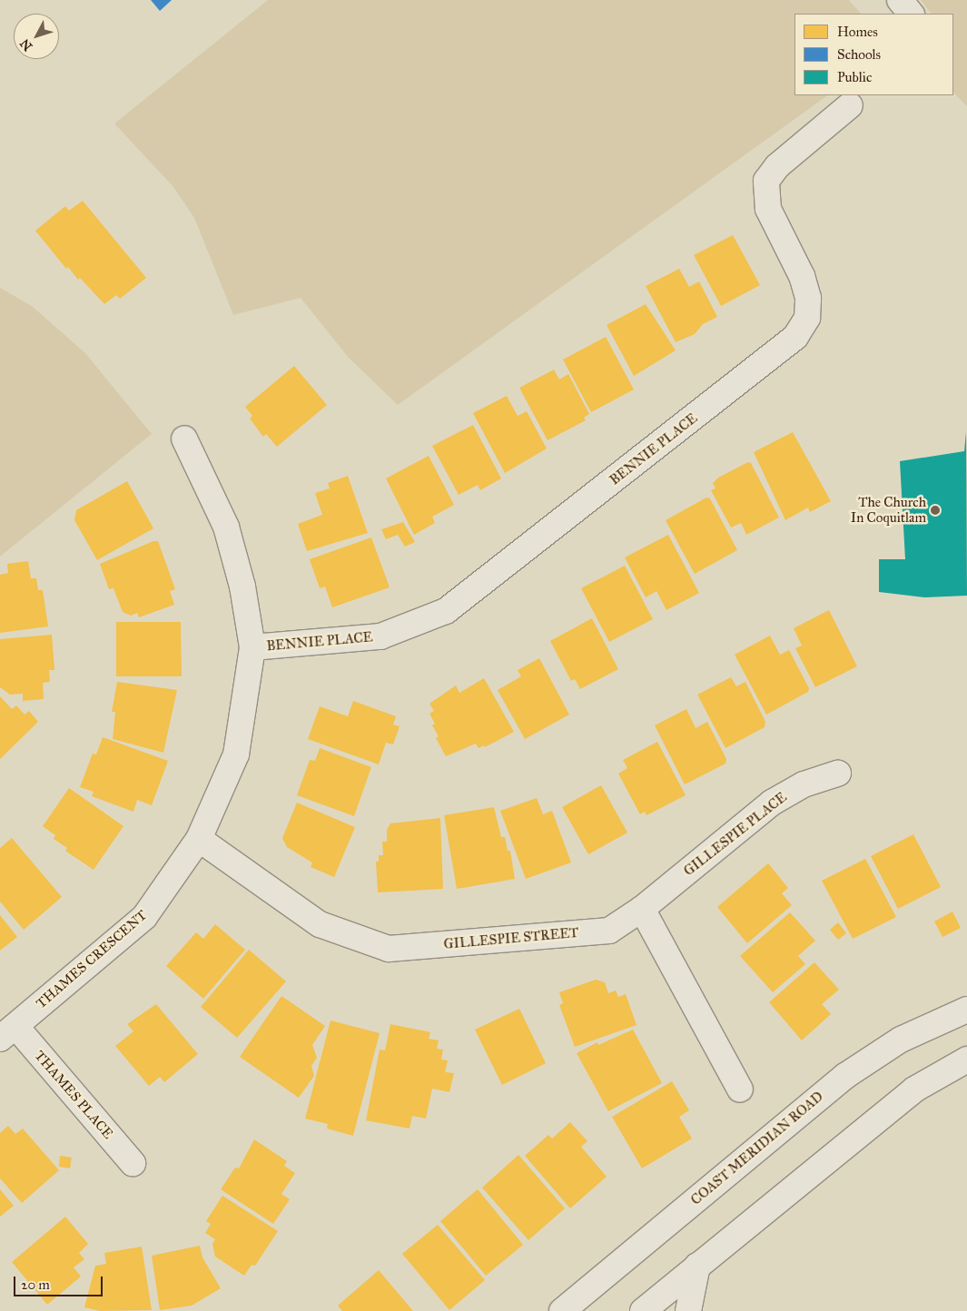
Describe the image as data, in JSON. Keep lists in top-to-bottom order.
{
  "streets": {
    "street": [
      "BENNIE PLACE",
      "GILLESPIE PLACE",
      "GILLESPIE STREET",
      "THAMES CRESCENT",
      "THAMES PLACE",
      "COAST MERIDIAN ROAD"
    ]
  },
  "crossings": [
    ["BENNIE PLACE", "THAMES CRESCENT"],
    ["GILLESPIE PLACE", "GILLESPIE STREET"],
    ["GILLESPIE STREET", "THAMES CRESCENT"],
    ["THAMES CRESCENT", "THAMES PLACE"]
  ],
  "places": ["The Church In Coquitlam"],
  "legend": ["Homes", "Schools", "Public"],
  "scale_bar": "20 m",
  "north": "bottom left"
}
